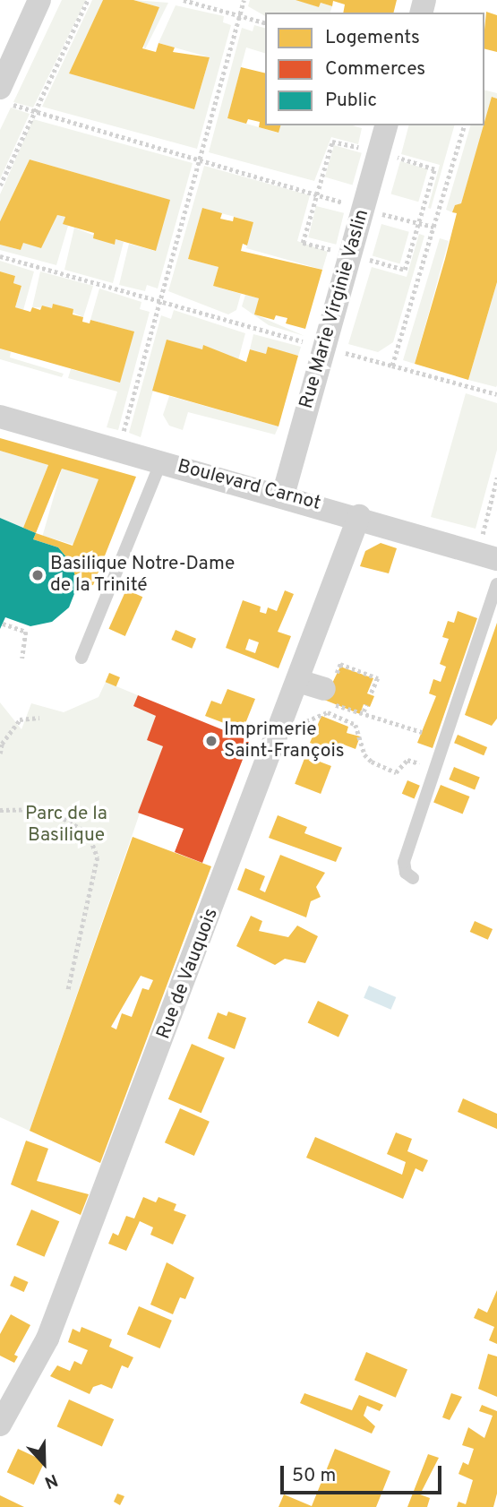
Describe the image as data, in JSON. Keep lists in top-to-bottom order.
{
  "streets": {
    "street": ["Rue Marie Virginie Vaslin", "Boulevard Carnot", "Rue de Vauquois"]
  },
  "crossings": [
    ["Rue Marie Virginie Vaslin", "Boulevard Carnot"],
    ["Boulevard Carnot", "Rue de Vauquois"]
  ],
  "parks": ["Parc de la Basilique"],
  "places": ["Basilique Notre-Dame de la Trinité", "Imprimerie Saint-François"],
  "legend": ["Logements", "Commerces", "Public"],
  "scale_bar": "50 m",
  "north": "bottom"
}
